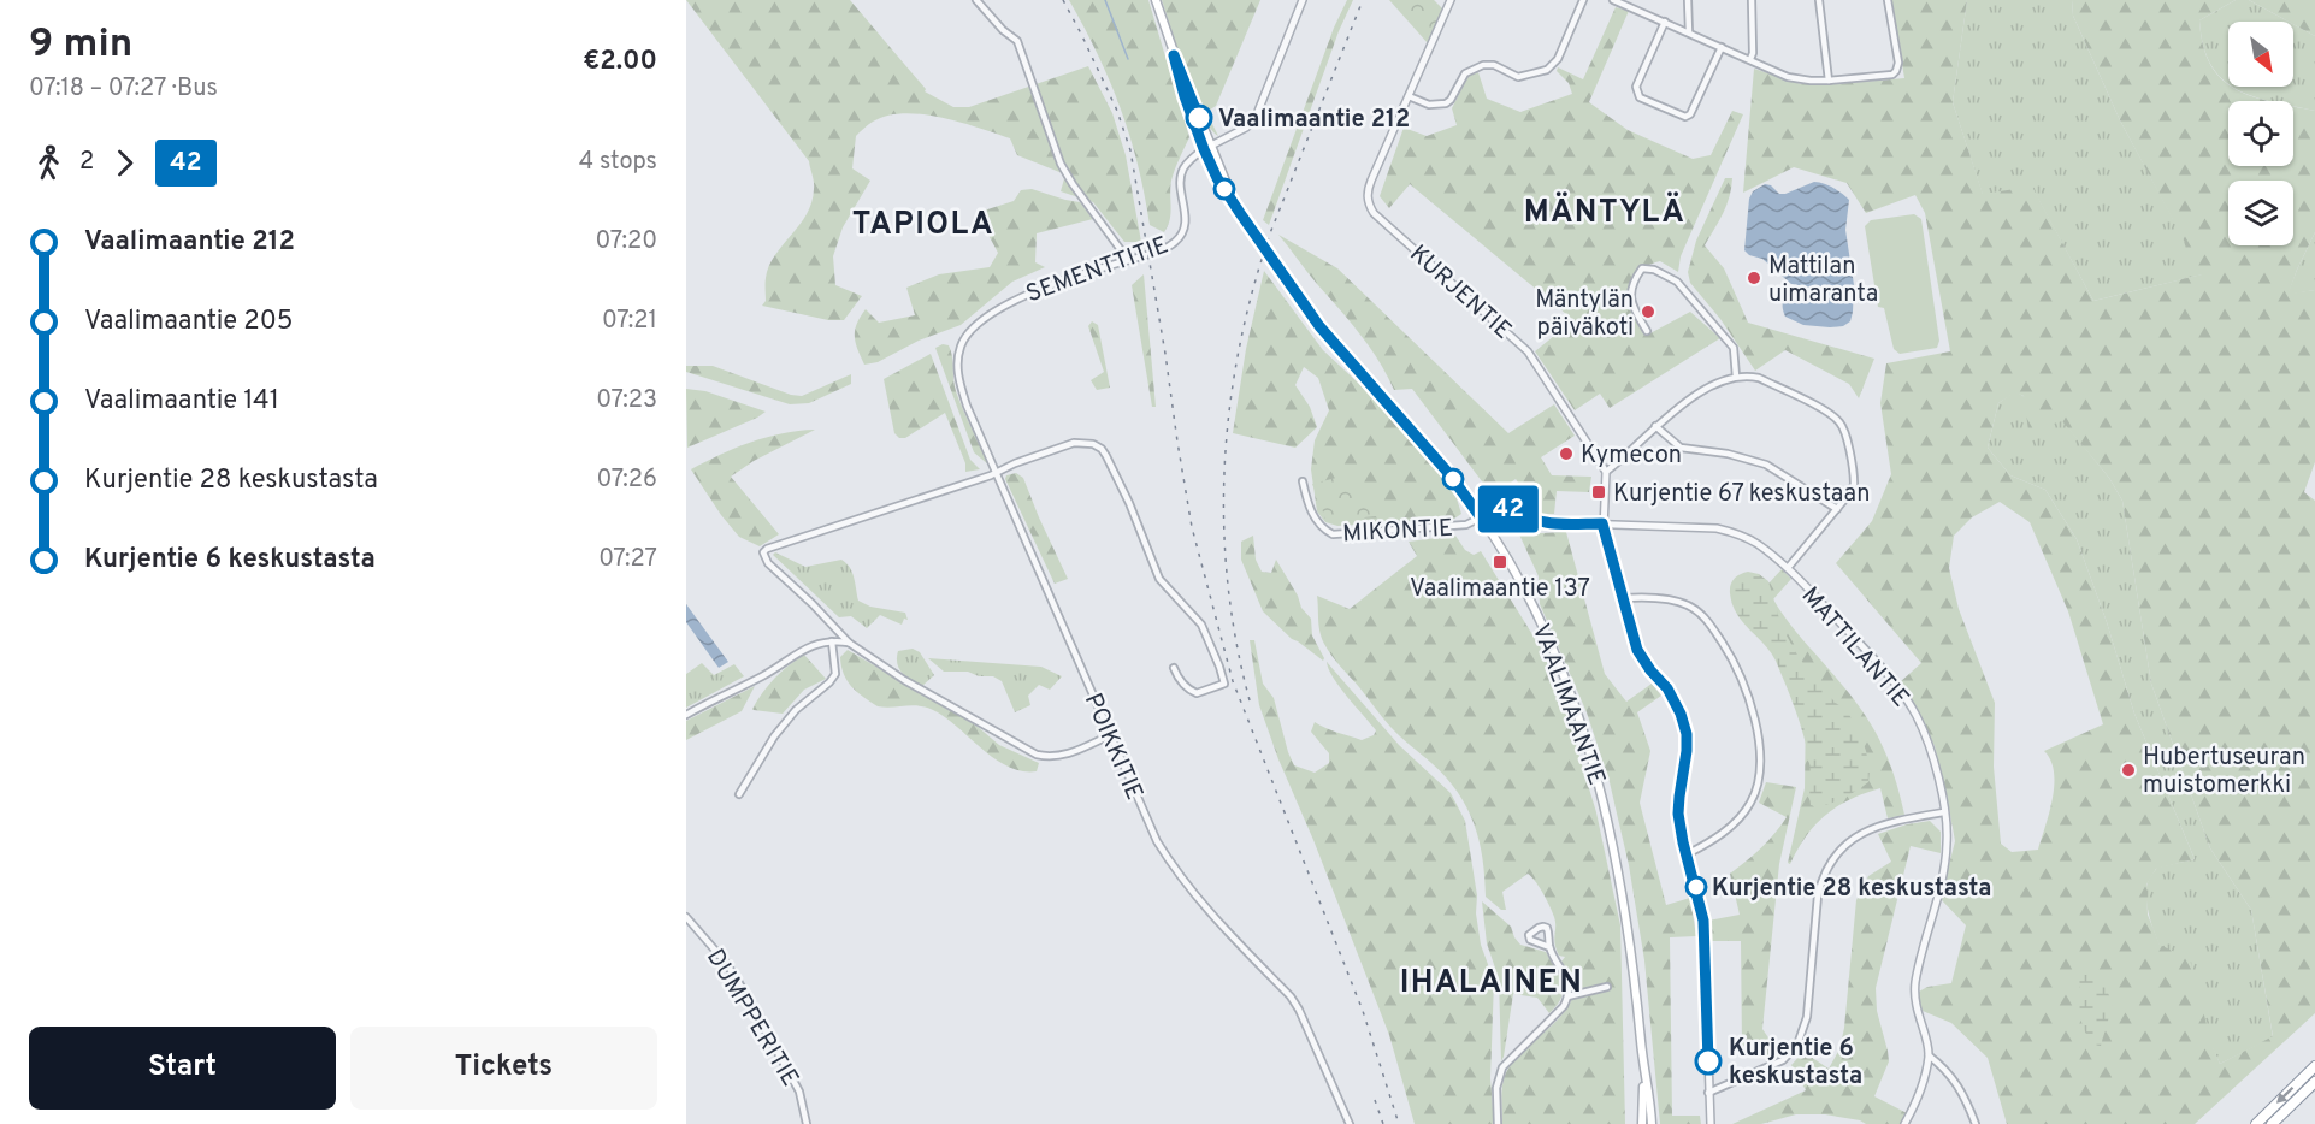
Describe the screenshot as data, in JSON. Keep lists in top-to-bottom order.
{
  "streets": {
    "main road": ["VAALIMAANTIE"],
    "street": [
      "SEMENTTITIE",
      "KURJENTIE",
      "MIKONTIE",
      "MATTILANTIE",
      "POIKKITIE",
      "DUMPPERITIE"
    ]
  },
  "crossings": [
    ["SEMENTTITIE", "VAALIMAANTIE"],
    ["SEMENTTITIE", "POIKKITIE"],
    ["MIKONTIE", "MATTILANTIE"],
    ["MIKONTIE", "VAALIMAANTIE"],
    ["MATTILANTIE", "VAALIMAANTIE"]
  ],
  "districts": ["MÄNTYLÄ", "TAPIOLA", "IHALAINEN"],
  "places": {
    "other": [
      "Vaalimaantie 212",
      "Mattilan uimaranta",
      "Mäntylän päiväkoti",
      "Kymecon",
      "Hubertuseuran muistomerkki",
      "Kurjentie 28 keskustasta",
      "Kurjentie 6 keskustasta"
    ],
    "transit": ["Kurjentie 67 keskustaan", "Vaalimaantie 137"]
  },
  "lines": ["bus line 42"],
  "north": "bottom right",
  "page": {
    "heading": ["9 min", "07:18 – 07:27 · Bus", "€2.00"],
    "on_map": "42",
    "legs": ["2", "42", "4 stops"],
    "list": [
      {
        "name": "Vaalimaantie 212",
        "value": "07:20"
      },
      {
        "name": "Vaalimaantie 205",
        "value": "07:21"
      },
      {
        "name": "Vaalimaantie 141",
        "value": "07:23"
      },
      {
        "name": "Kurjentie 28 keskustasta",
        "value": "07:26"
      },
      {
        "name": "Kurjentie 6 keskustasta",
        "value": "07:27"
      }
    ],
    "buttons": ["Start", "Tickets"]
  }
}
